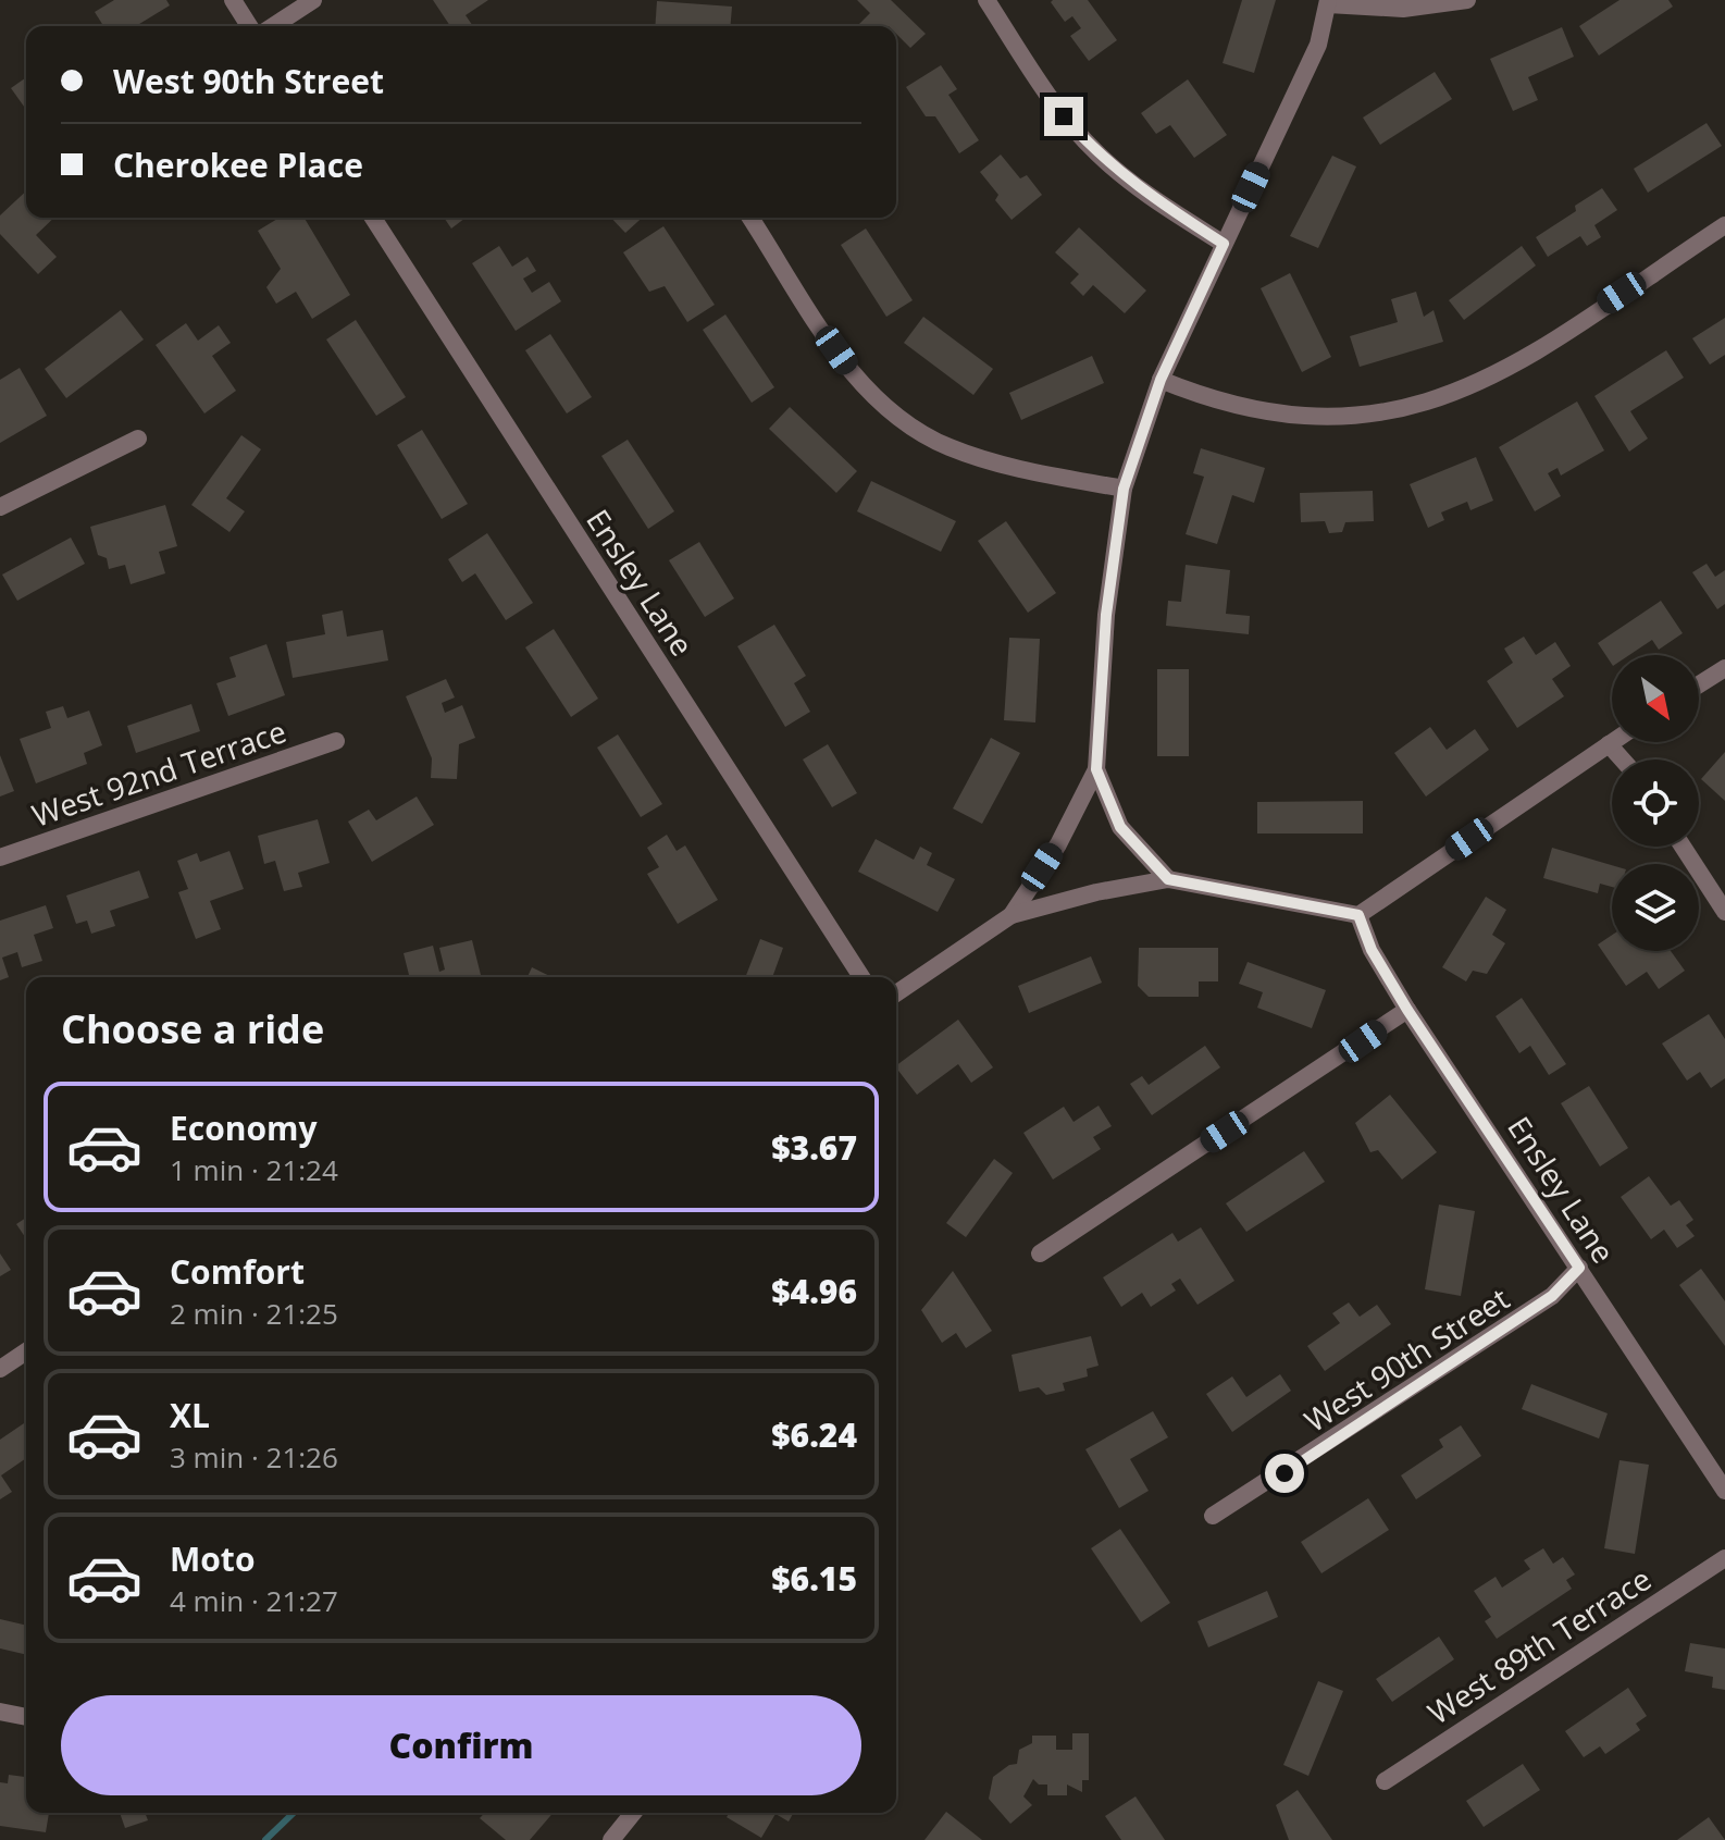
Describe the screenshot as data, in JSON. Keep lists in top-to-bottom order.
{
  "streets": {
    "street": [
      "Ensley Lane",
      "West 92nd Terrace",
      "West 90th Street",
      "West 89th Terrace"
    ]
  },
  "crossings": [
    ["Ensley Lane", "West 90th Street"]
  ],
  "north": "bottom right",
  "page": {
    "banner": ["West 90th Street", "Cherokee Place"],
    "heading": "Choose a ride",
    "list": [
      {
        "name": "Economy",
        "note": "1 min · 21:24",
        "value": "$3.67"
      },
      {
        "name": "Comfort",
        "note": "2 min · 21:25",
        "value": "$4.96"
      },
      {
        "name": "XL",
        "note": "3 min · 21:26",
        "value": "$6.24"
      },
      {
        "name": "Moto",
        "note": "4 min · 21:27",
        "value": "$6.15"
      }
    ],
    "buttons": "Confirm"
  }
}
